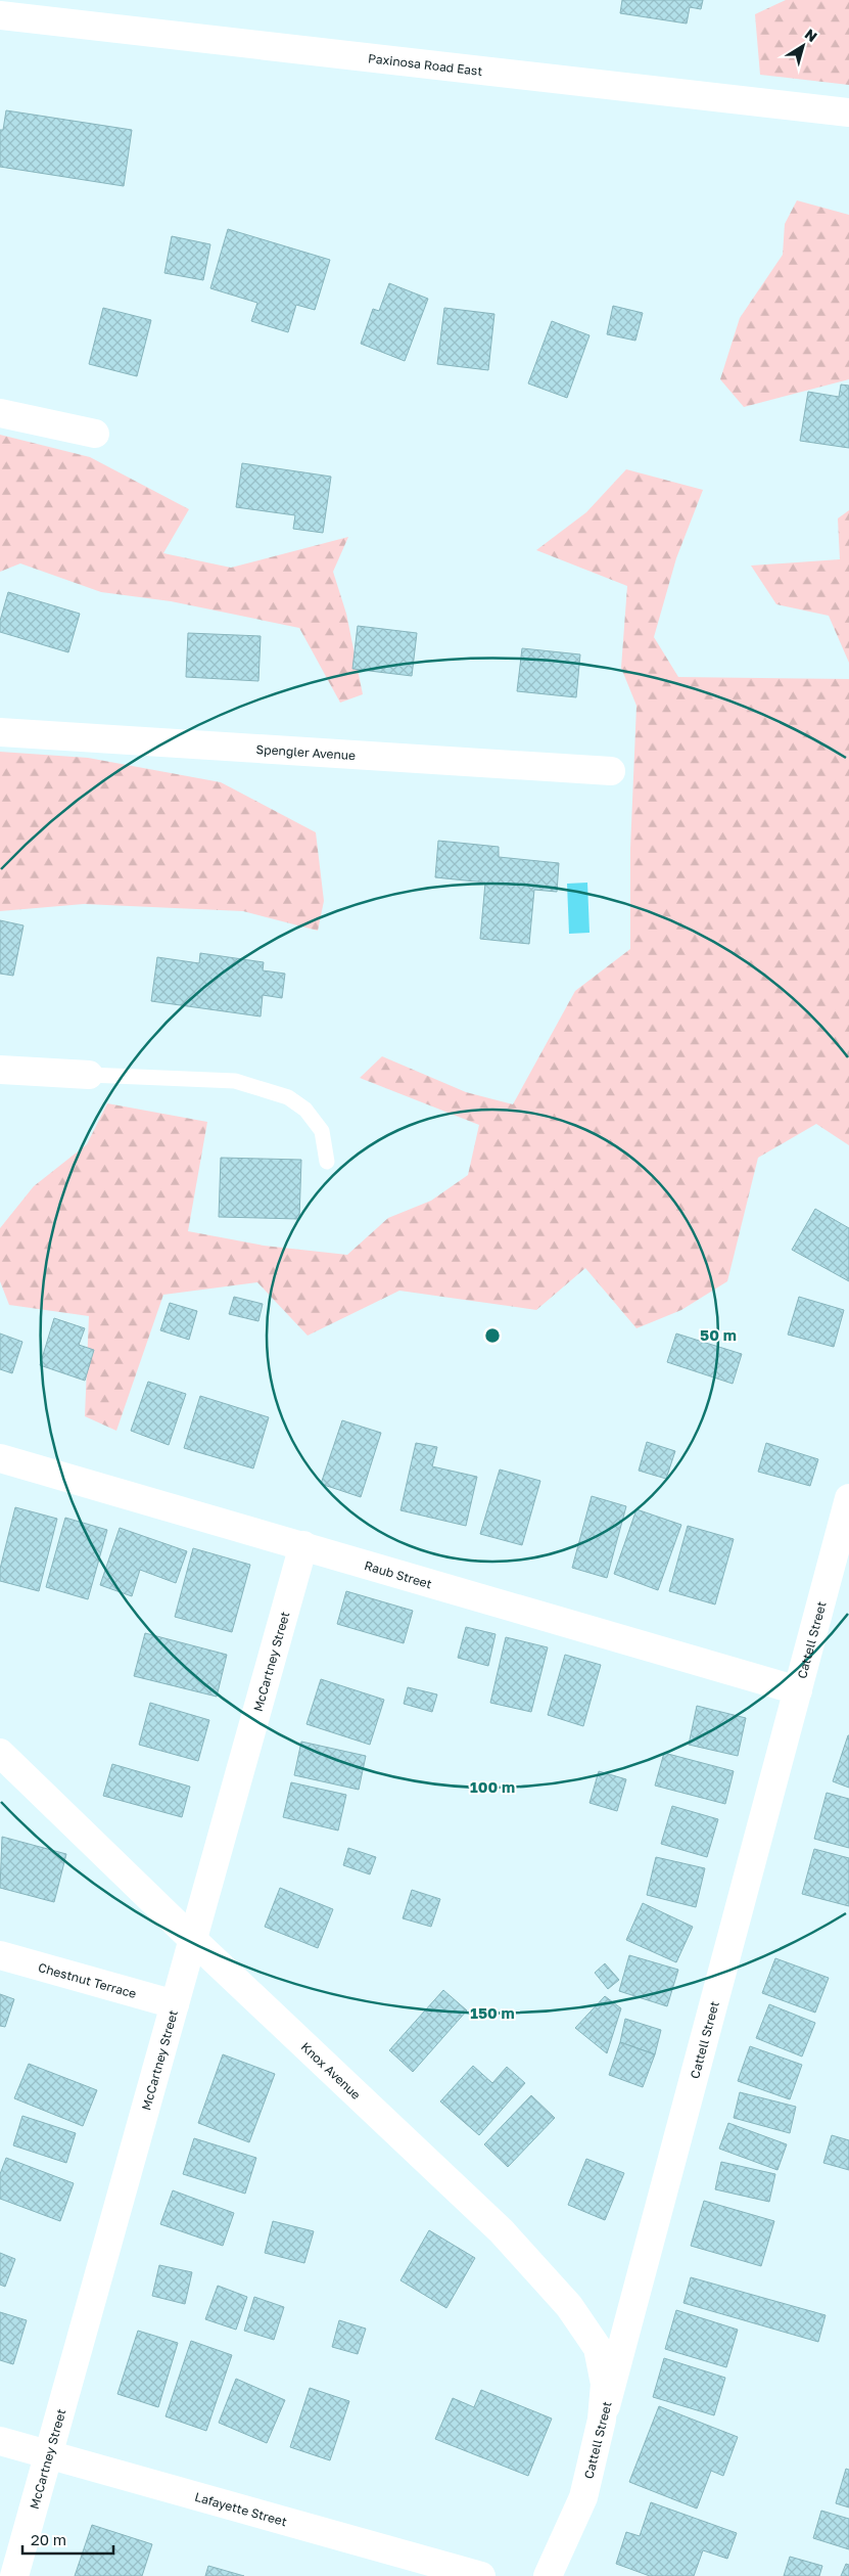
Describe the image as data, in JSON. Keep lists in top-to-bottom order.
{
  "streets": {
    "street": [
      "Paxinosa Road East",
      "Spengler Avenue",
      "Raub Street",
      "Cattell Street",
      "McCartney Street",
      "Chestnut Terrace",
      "Knox Avenue",
      "Lafayette Street"
    ]
  },
  "crossings": [
    ["Raub Street", "Cattell Street"],
    ["Raub Street", "McCartney Street"],
    ["Cattell Street", "Knox Avenue"],
    ["McCartney Street", "Chestnut Terrace"],
    ["McCartney Street", "Knox Avenue"],
    ["McCartney Street", "Lafayette Street"]
  ],
  "scale_bar": "20 m",
  "north": "top right",
  "rings": ["50 m", "100 m", "150 m"]
}
